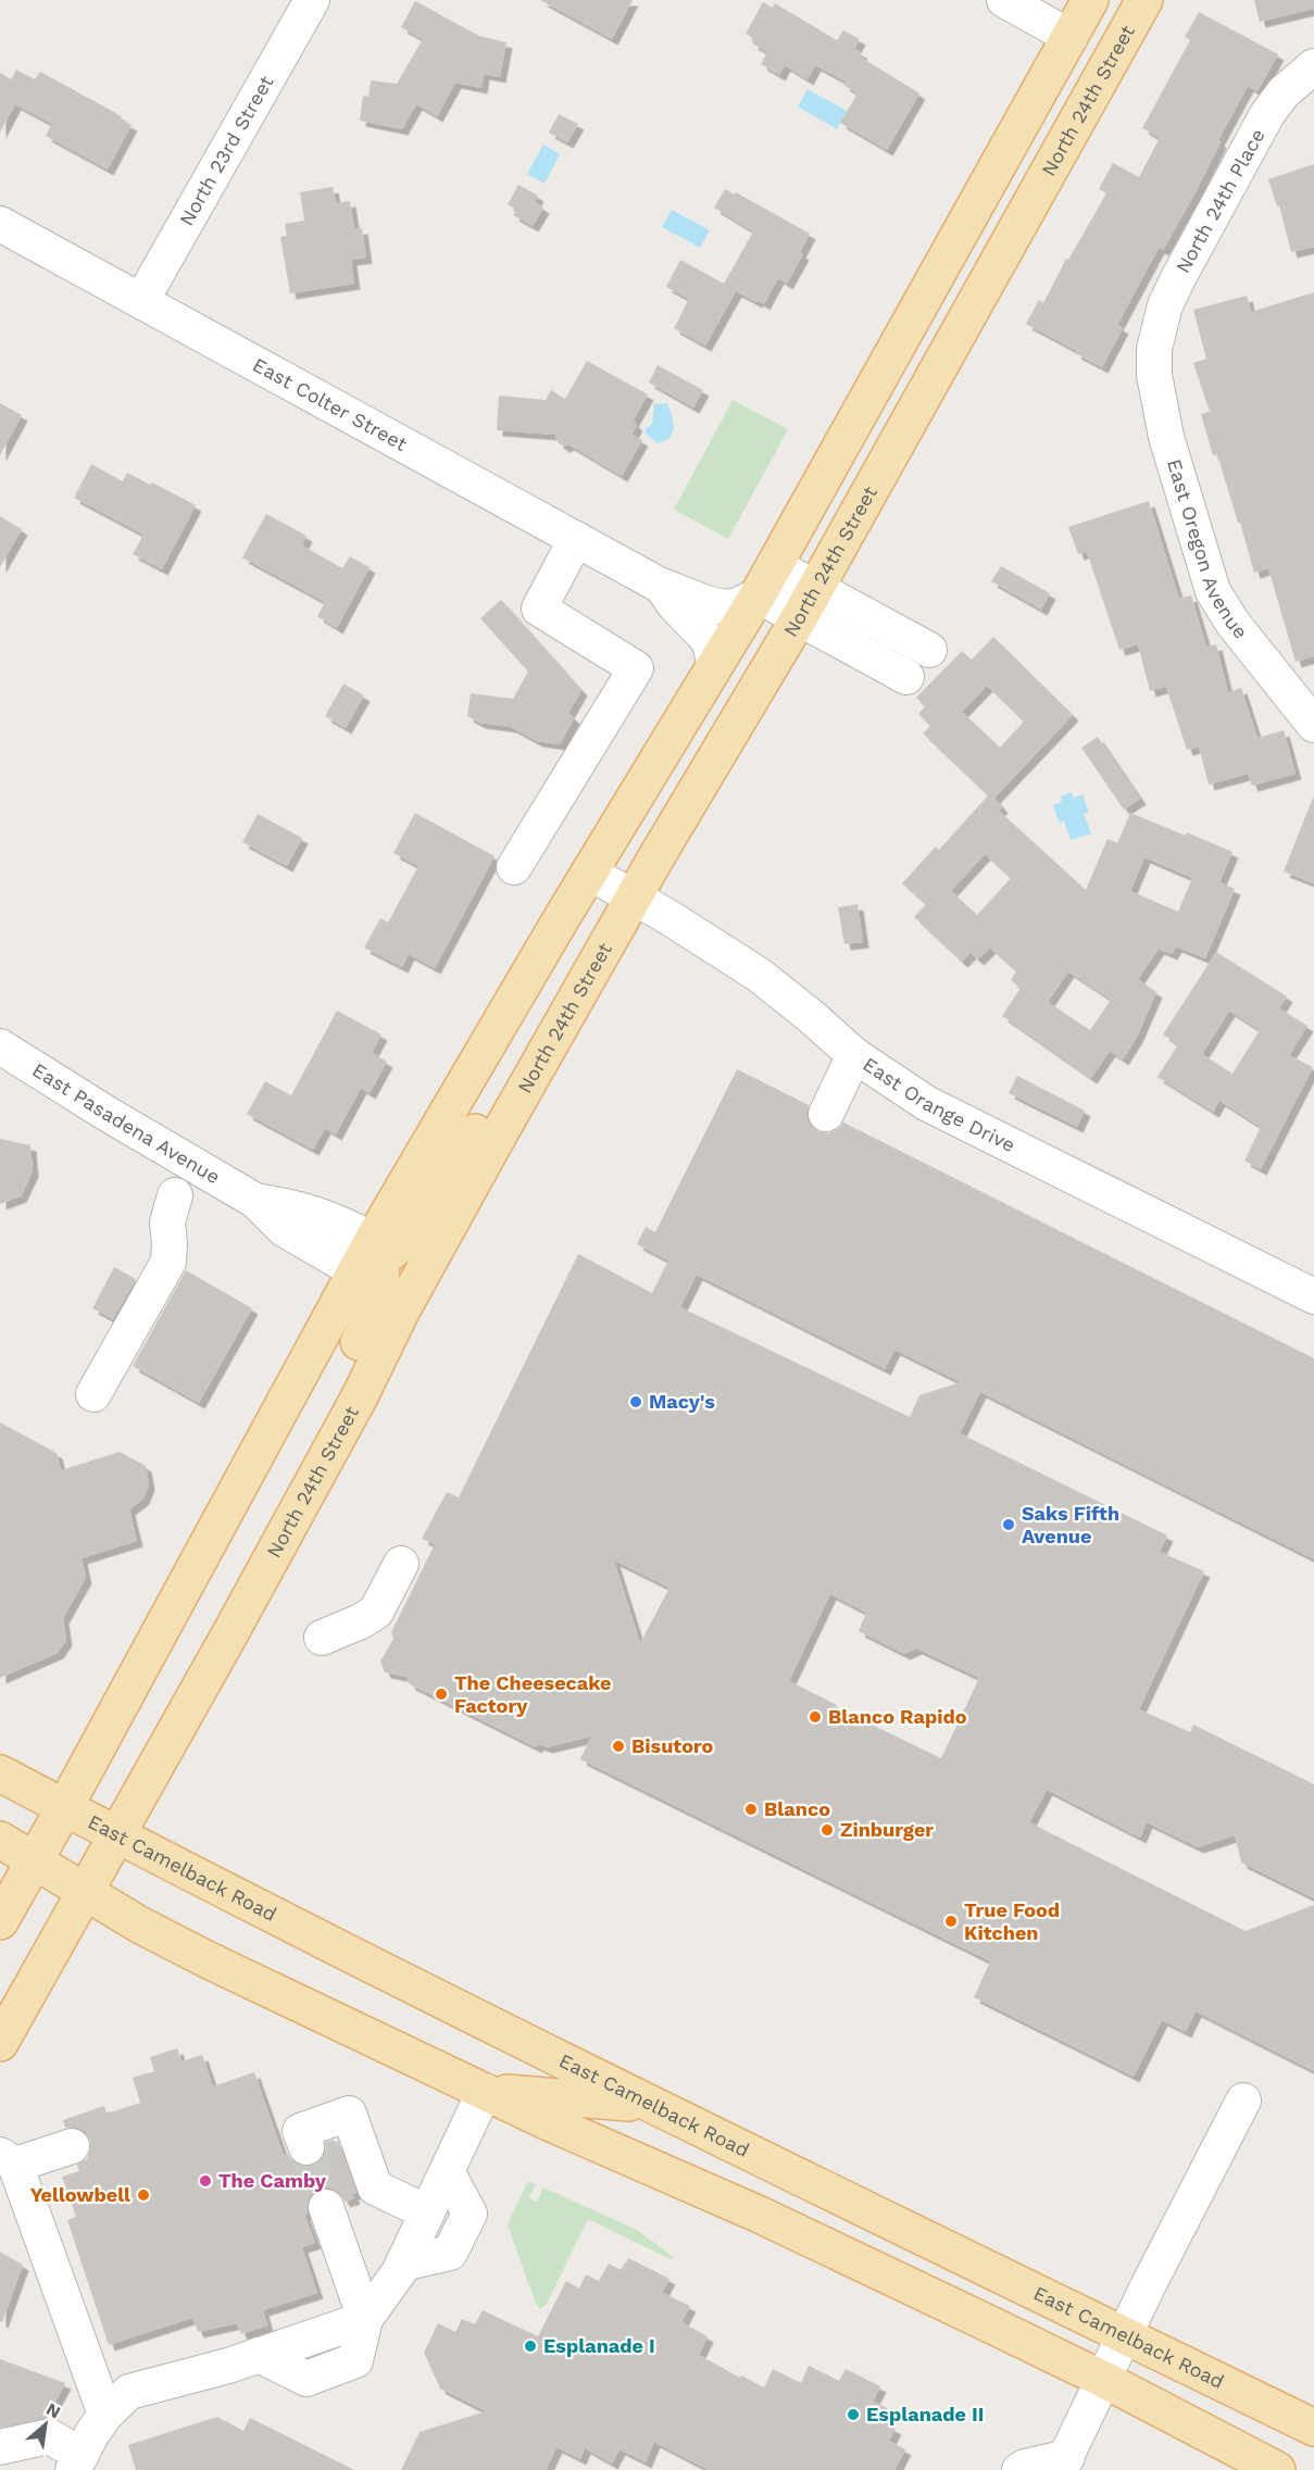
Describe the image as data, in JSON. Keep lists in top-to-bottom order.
{
  "streets": {
    "main road": ["North 24th Street", "East Camelback Road"],
    "street": [
      "North 23rd Street",
      "North 24th Place",
      "East Colter Street",
      "East Oregon Avenue",
      "East Orange Drive",
      "East Pasadena Avenue"
    ]
  },
  "crossings": [
    ["North 24th Street", "East Orange Drive"],
    ["North 24th Street", "East Camelback Road"],
    ["North 23rd Street", "East Colter Street"],
    ["North 24th Place", "East Oregon Avenue"]
  ],
  "places": [
    "Macy's",
    "Saks Fifth Avenue",
    "The Cheesecake Factory",
    "Blanco Rapido",
    "Bisutoro",
    "Blanco",
    "Zinburger",
    "True Food Kitchen",
    "The Camby",
    "Yellowbell",
    "Esplanade I",
    "Esplanade II"
  ],
  "north": "top right"
}
